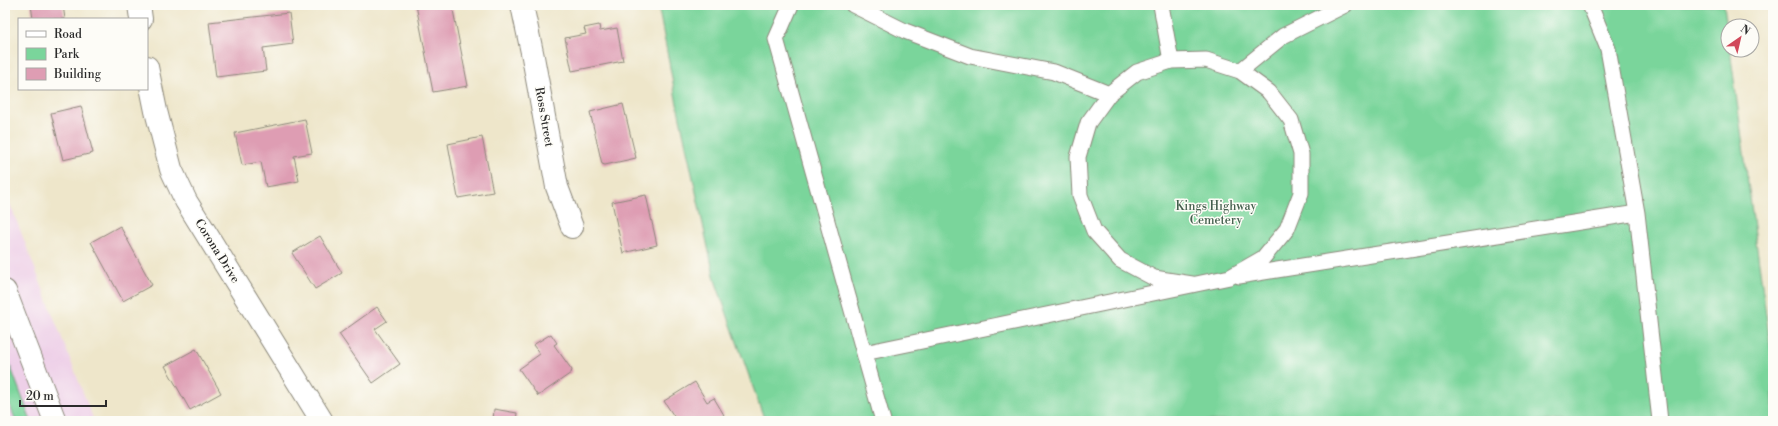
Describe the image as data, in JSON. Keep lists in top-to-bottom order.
{
  "streets": {
    "street": ["Ross Street", "Corona Drive"]
  },
  "parks": ["Kings Highway Cemetery"],
  "legend": ["Road", "Park", "Building"],
  "scale_bar": "20 m",
  "north": "top right"
}
